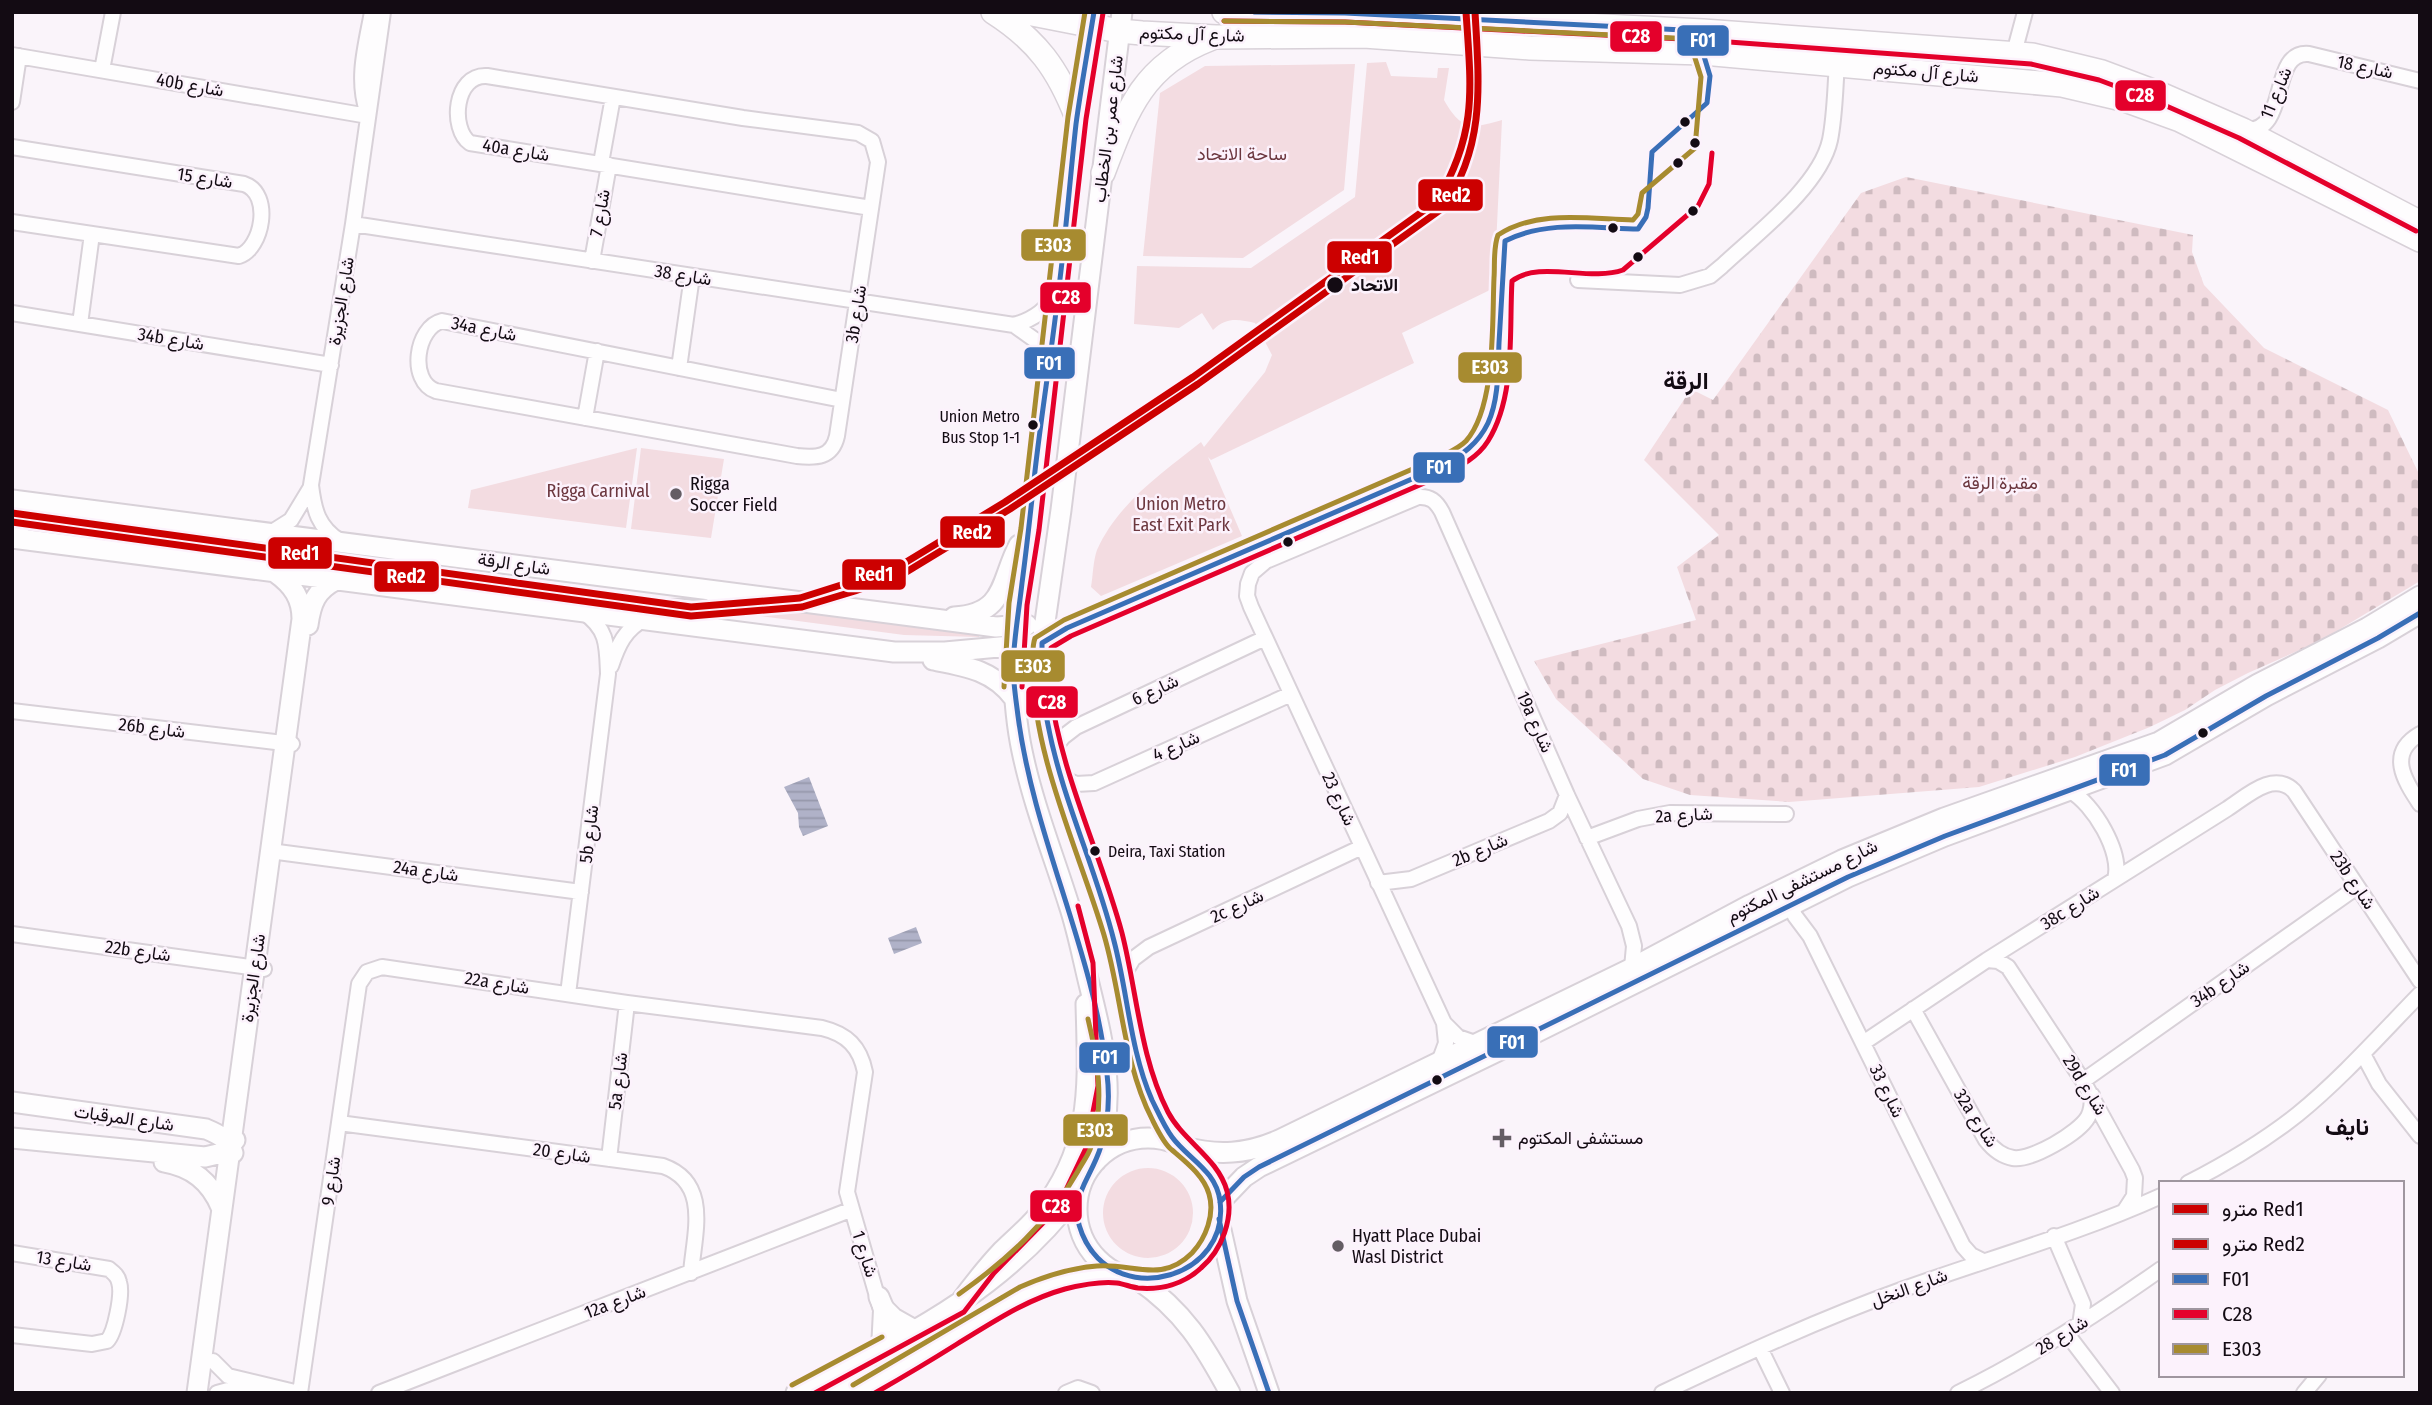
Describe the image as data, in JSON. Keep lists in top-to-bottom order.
{
  "streets": {
    "main road": [
      "شارع آل مكتوم",
      "شارع عمر بن الخطاب",
      "شارع الجزيرة",
      "شارع الرقة",
      "شارع مستشفى المكتوم",
      "شارع المرقبات"
    ],
    "street": [
      "شارع 18",
      "40b شارع",
      "شارع 11",
      "40a شارع",
      "شارع 15",
      "شارع 7",
      "شارع 38",
      "3b شارع",
      "34a شارع",
      "34b شارع",
      "شارع 6",
      "19a شارع",
      "26b شارع",
      "شارع 4",
      "شارع 23",
      "2a شارع",
      "5b شارع",
      "2b شارع",
      "24a شارع",
      "23b شارع",
      "2c شارع",
      "38c شارع",
      "22b شارع",
      "22a شارع",
      "5a شارع",
      "29d شارع",
      "شارع 33",
      "32a شارع",
      "شارع 20",
      "شارع 9",
      "شارع 1",
      "شارع 13",
      "شارع النخل",
      "12a شارع",
      "شارع 28"
    ]
  },
  "crossings": [
    ["شارع آل مكتوم", "شارع 11"],
    ["شارع آل مكتوم", "شارع عمر بن الخطاب"],
    ["شارع 18", "شارع 11"],
    ["40b شارع", "شارع الجزيرة"],
    ["شارع عمر بن الخطاب", "شارع الرقة"],
    ["شارع عمر بن الخطاب", "شارع 6"],
    ["شارع عمر بن الخطاب", "شارع 4"],
    ["شارع عمر بن الخطاب", "شارع مستشفى المكتوم"],
    ["شارع عمر بن الخطاب", "2c شارع"],
    ["40a شارع", "شارع 7"],
    ["40a شارع", "3b شارع"],
    ["شارع 7", "شارع 38"],
    ["شارع 38", "شارع الجزيرة"],
    ["شارع 38", "3b شارع"],
    ["شارع الجزيرة", "34b شارع"],
    ["شارع الجزيرة", "شارع الرقة"],
    ["شارع الجزيرة", "26b شارع"],
    ["شارع الجزيرة", "24a شارع"],
    ["شارع الجزيرة", "22b شارع"],
    ["شارع الجزيرة", "شارع المرقبات"],
    ["3b شارع", "34a شارع"],
    ["34b شارع", "23b شارع"],
    ["34b شارع", "29d شارع"],
    ["شارع 6", "شارع 23"],
    ["19a شارع", "شارع 23"],
    ["19a شارع", "2a شارع"],
    ["19a شارع", "2b شارع"],
    ["19a شارع", "شارع مستشفى المكتوم"],
    ["شارع 4", "شارع 23"],
    ["شارع 23", "2b شارع"],
    ["شارع 23", "2c شارع"],
    ["5b شارع", "24a شارع"],
    ["5b شارع", "22a شارع"],
    ["23b شارع", "38c شارع"],
    ["شارع مستشفى المكتوم", "شارع 33"],
    ["38c شارع", "شارع 33"],
    ["38c شارع", "32a شارع"],
    ["22a شارع", "5a شارع"],
    ["22a شارع", "شارع 9"],
    ["22a شارع", "شارع 1"],
    ["5a شارع", "شارع 20"],
    ["5a شارع", "شارع 1"],
    ["29d شارع", "32a شارع"],
    ["29d شارع", "شارع النخل"],
    ["شارع 33", "شارع النخل"],
    ["شارع 20", "شارع 9"],
    ["شارع 20", "12a شارع"],
    ["شارع 1", "12a شارع"]
  ],
  "districts": ["الرقة", "نایف"],
  "parks": [
    "ساحة الاتحاد",
    "مقبرة الرقة",
    "Rigga Carnival",
    "Union Metro East Exit Park"
  ],
  "places": {
    "other": [
      "الاتحاد",
      "Union Metro Bus Stop 1-1",
      "Rigga Soccer Field",
      "Deira, Taxi Station",
      "Hyatt Place Dubai Wasl District"
    ],
    "health": ["مستشفى المكتوم"]
  },
  "lines": [
    "metro line Red1",
    "metro line Red2",
    "transit line F01",
    "transit line E303",
    "transit line C28"
  ],
  "legend": [
    "مترو Red1",
    "مترو Red2",
    "F01",
    "C28",
    "E303"
  ]
}
